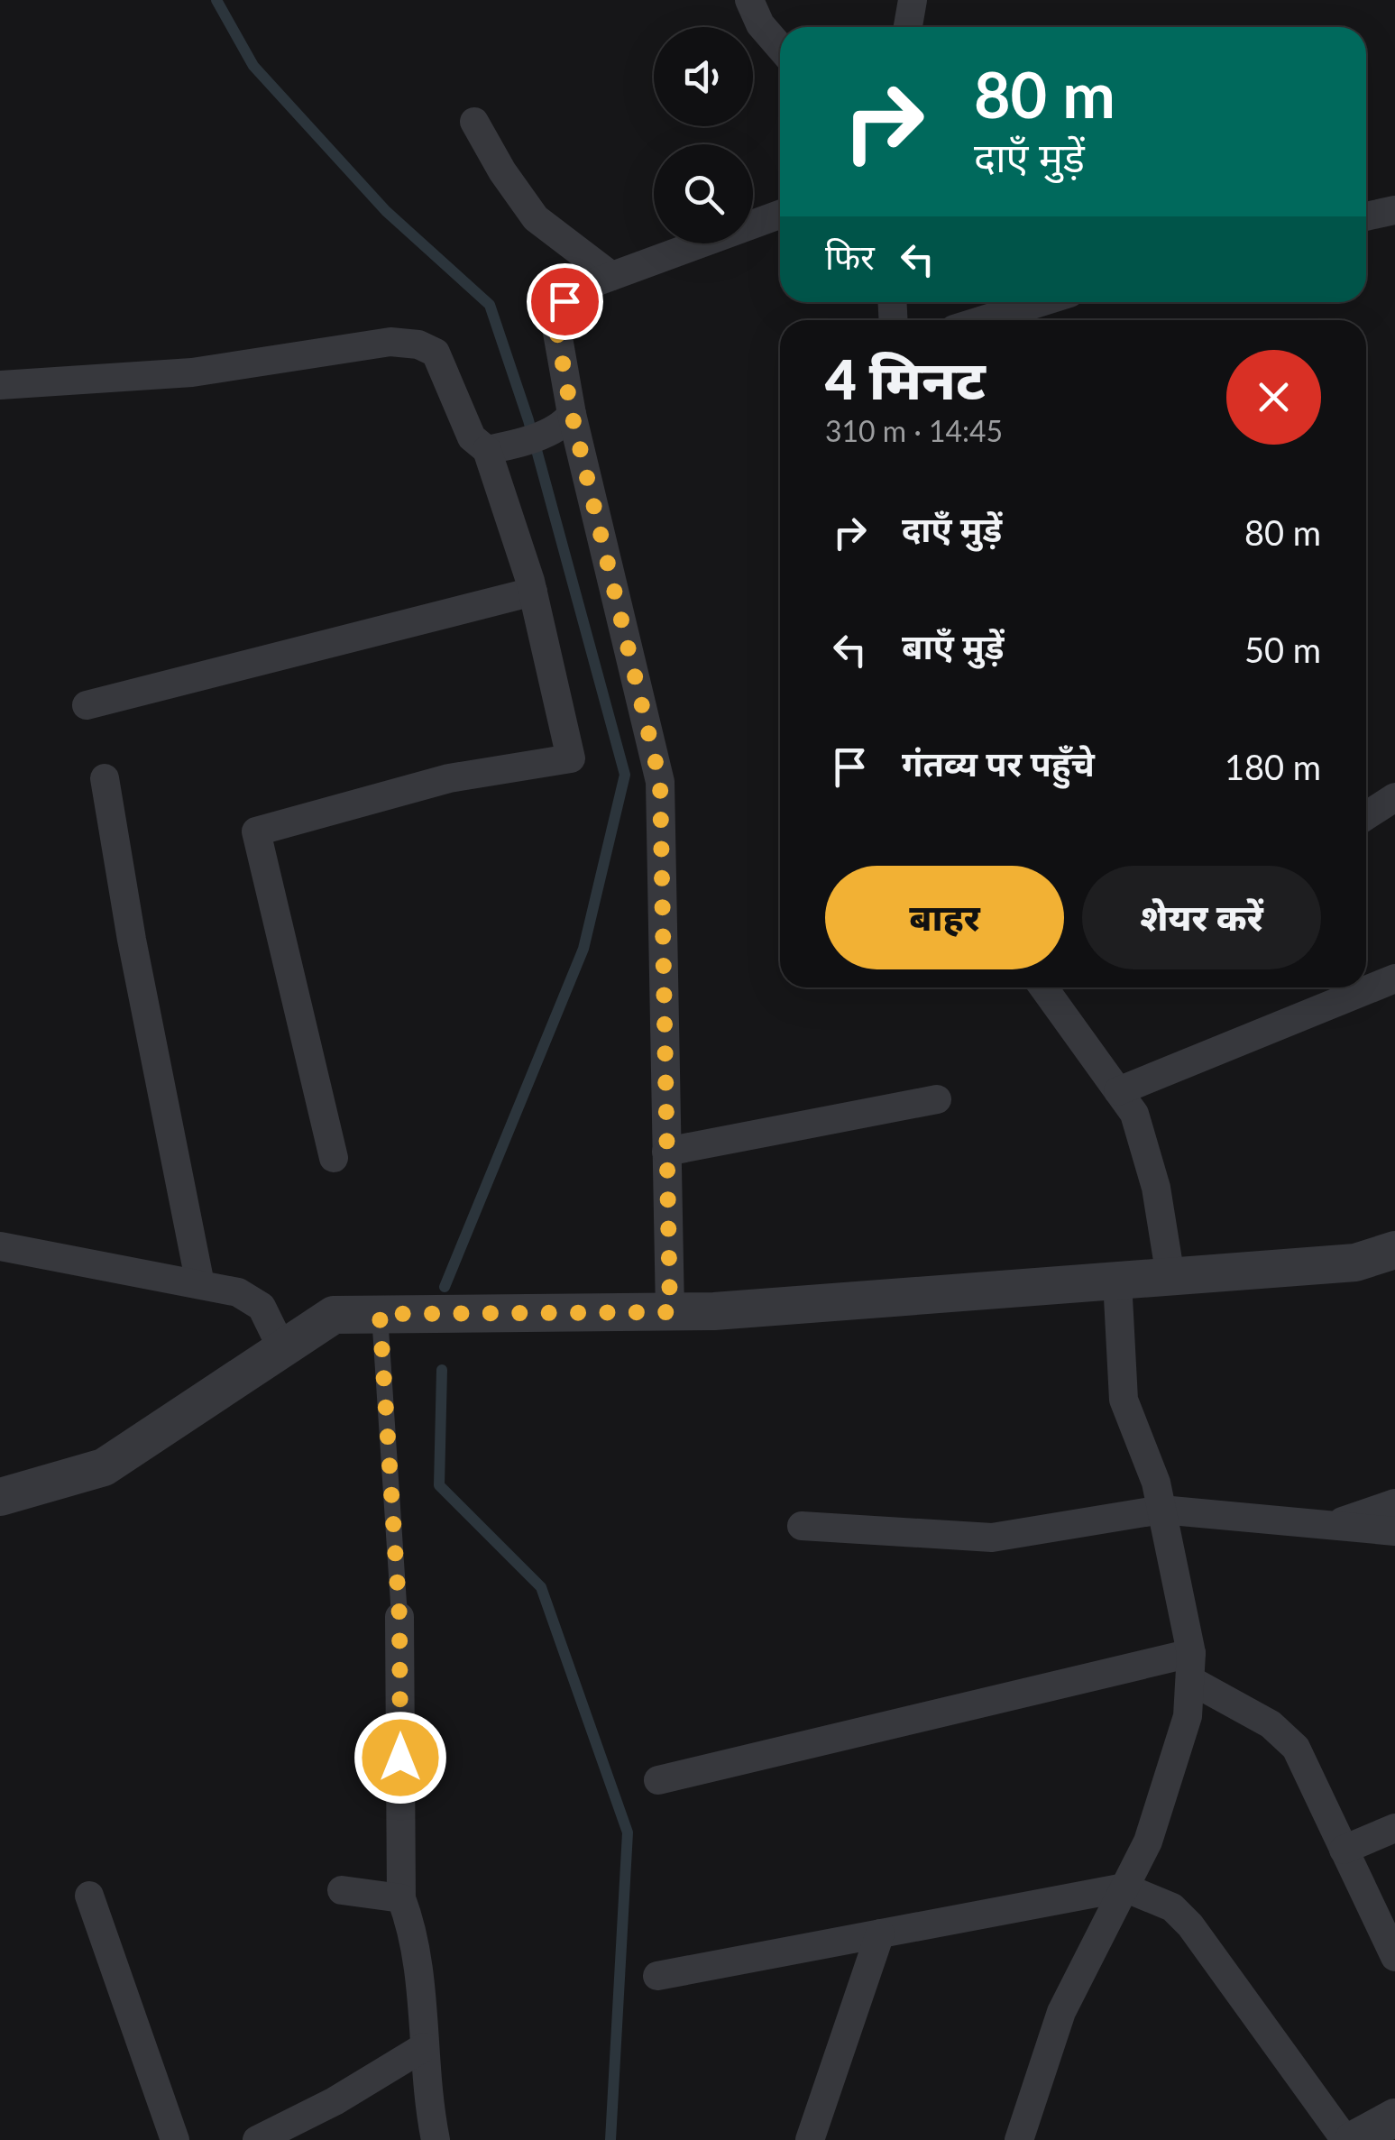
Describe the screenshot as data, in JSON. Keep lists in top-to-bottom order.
{
  "page": {
    "turn": ["80 m", "दाएँ मुड़ें"],
    "then": "फिर",
    "heading": ["4 मिनट", "310 m · 14:45"],
    "list": [
      {
        "name": "दाएँ मुड़ें",
        "value": "80 m"
      },
      {
        "name": "बाएँ मुड़ें",
        "value": "50 m"
      },
      {
        "name": "गंतव्य पर पहुँचे",
        "value": "180 m"
      }
    ],
    "buttons": ["बाहर", "शेयर करें"]
  }
}
